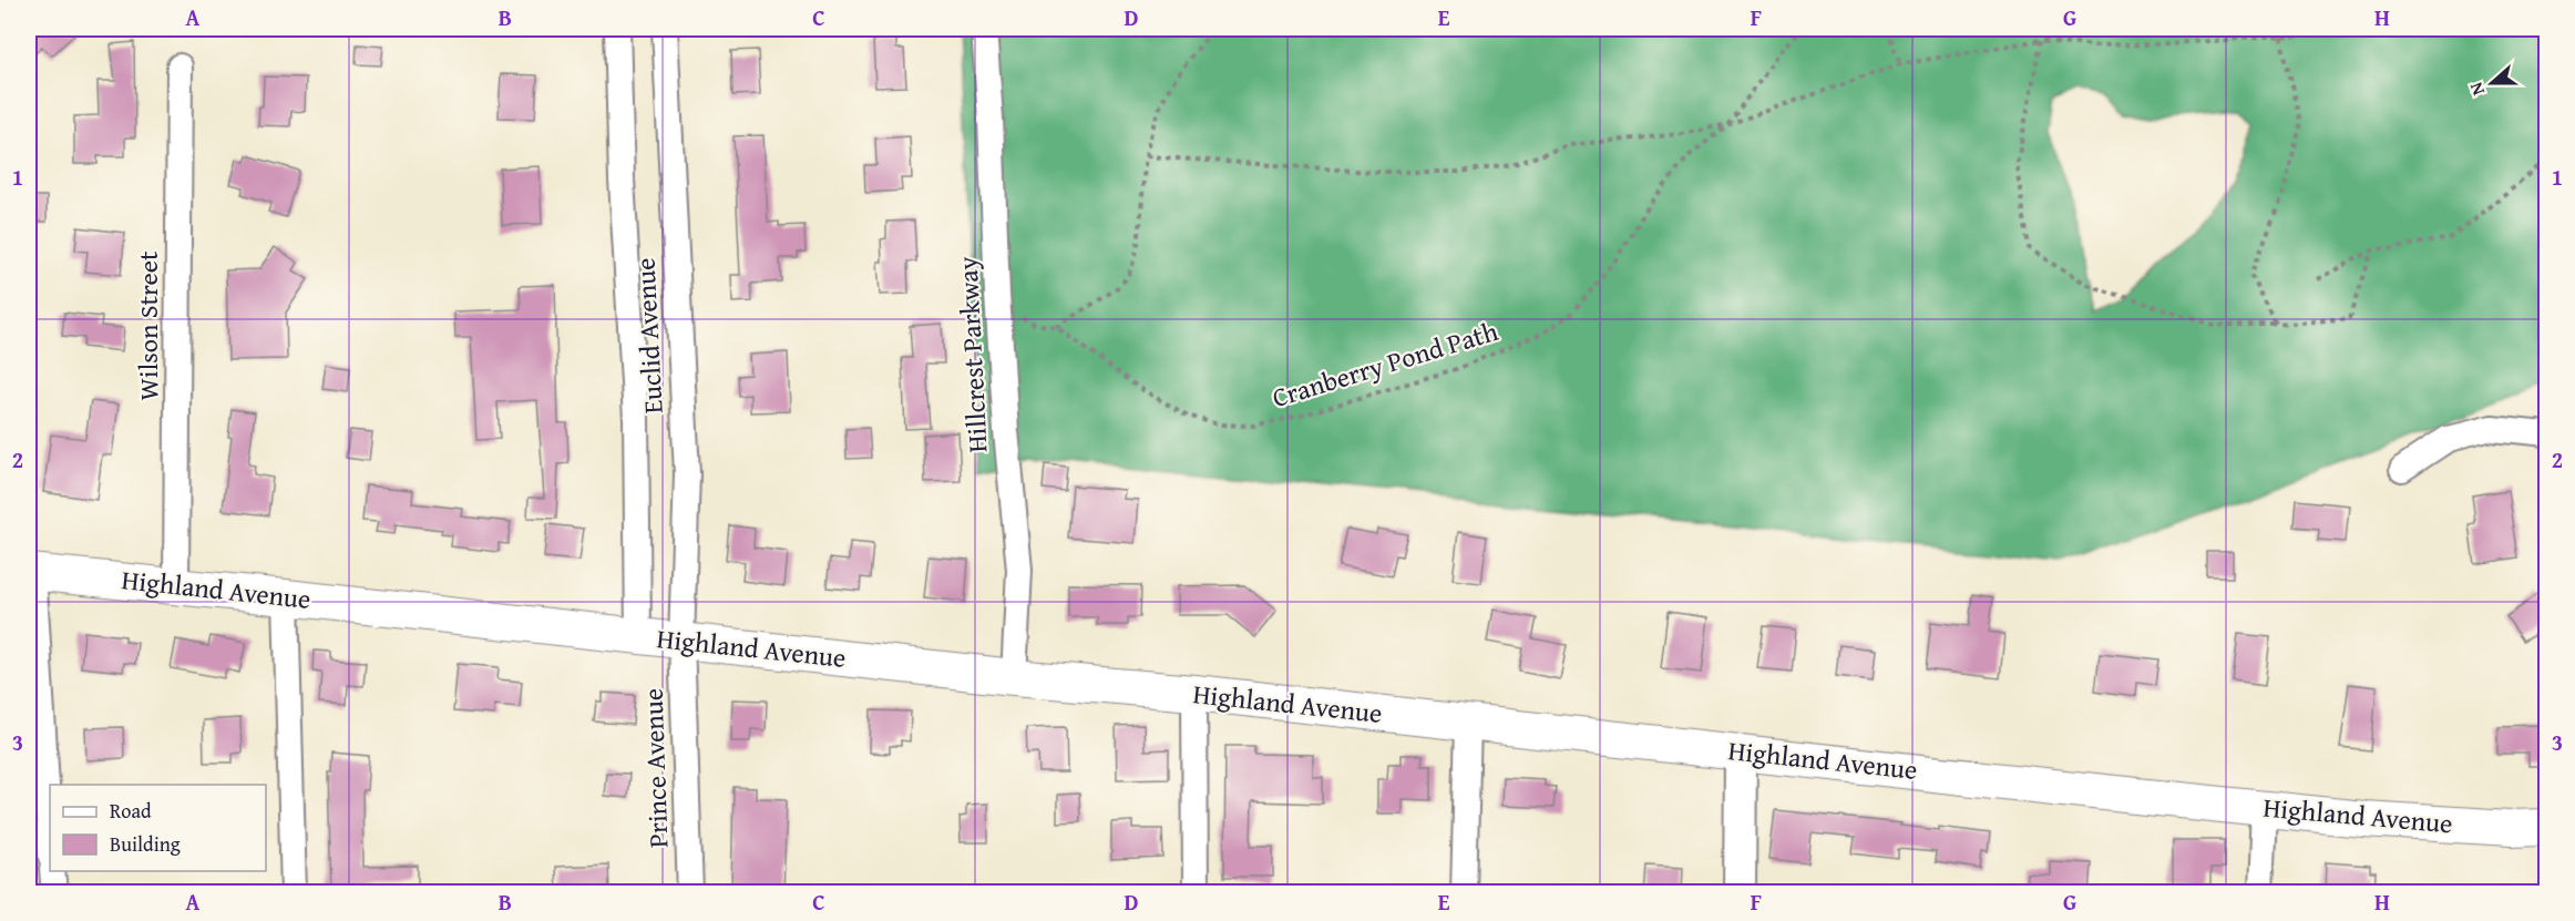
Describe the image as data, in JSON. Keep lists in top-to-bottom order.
{
  "streets": {
    "main road": ["Highland Avenue"],
    "street": [
      "Wilson Street",
      "Euclid Avenue",
      "Hillcrest Parkway",
      "Prince Avenue"
    ],
    "path": ["Cranberry Pond Path"]
  },
  "crossings": [
    ["Wilson Street", "Highland Avenue"],
    ["Euclid Avenue", "Highland Avenue"],
    ["Euclid Avenue", "Prince Avenue"],
    ["Hillcrest Parkway", "Highland Avenue"],
    ["Highland Avenue", "Prince Avenue"]
  ],
  "legend": ["Road", "Building"],
  "north": "left",
  "grid": {
    "columns": [
      "A",
      "B",
      "C",
      "D",
      "E",
      "F",
      "G",
      "H"
    ],
    "rows": ["1", "2", "3"]
  }
}
